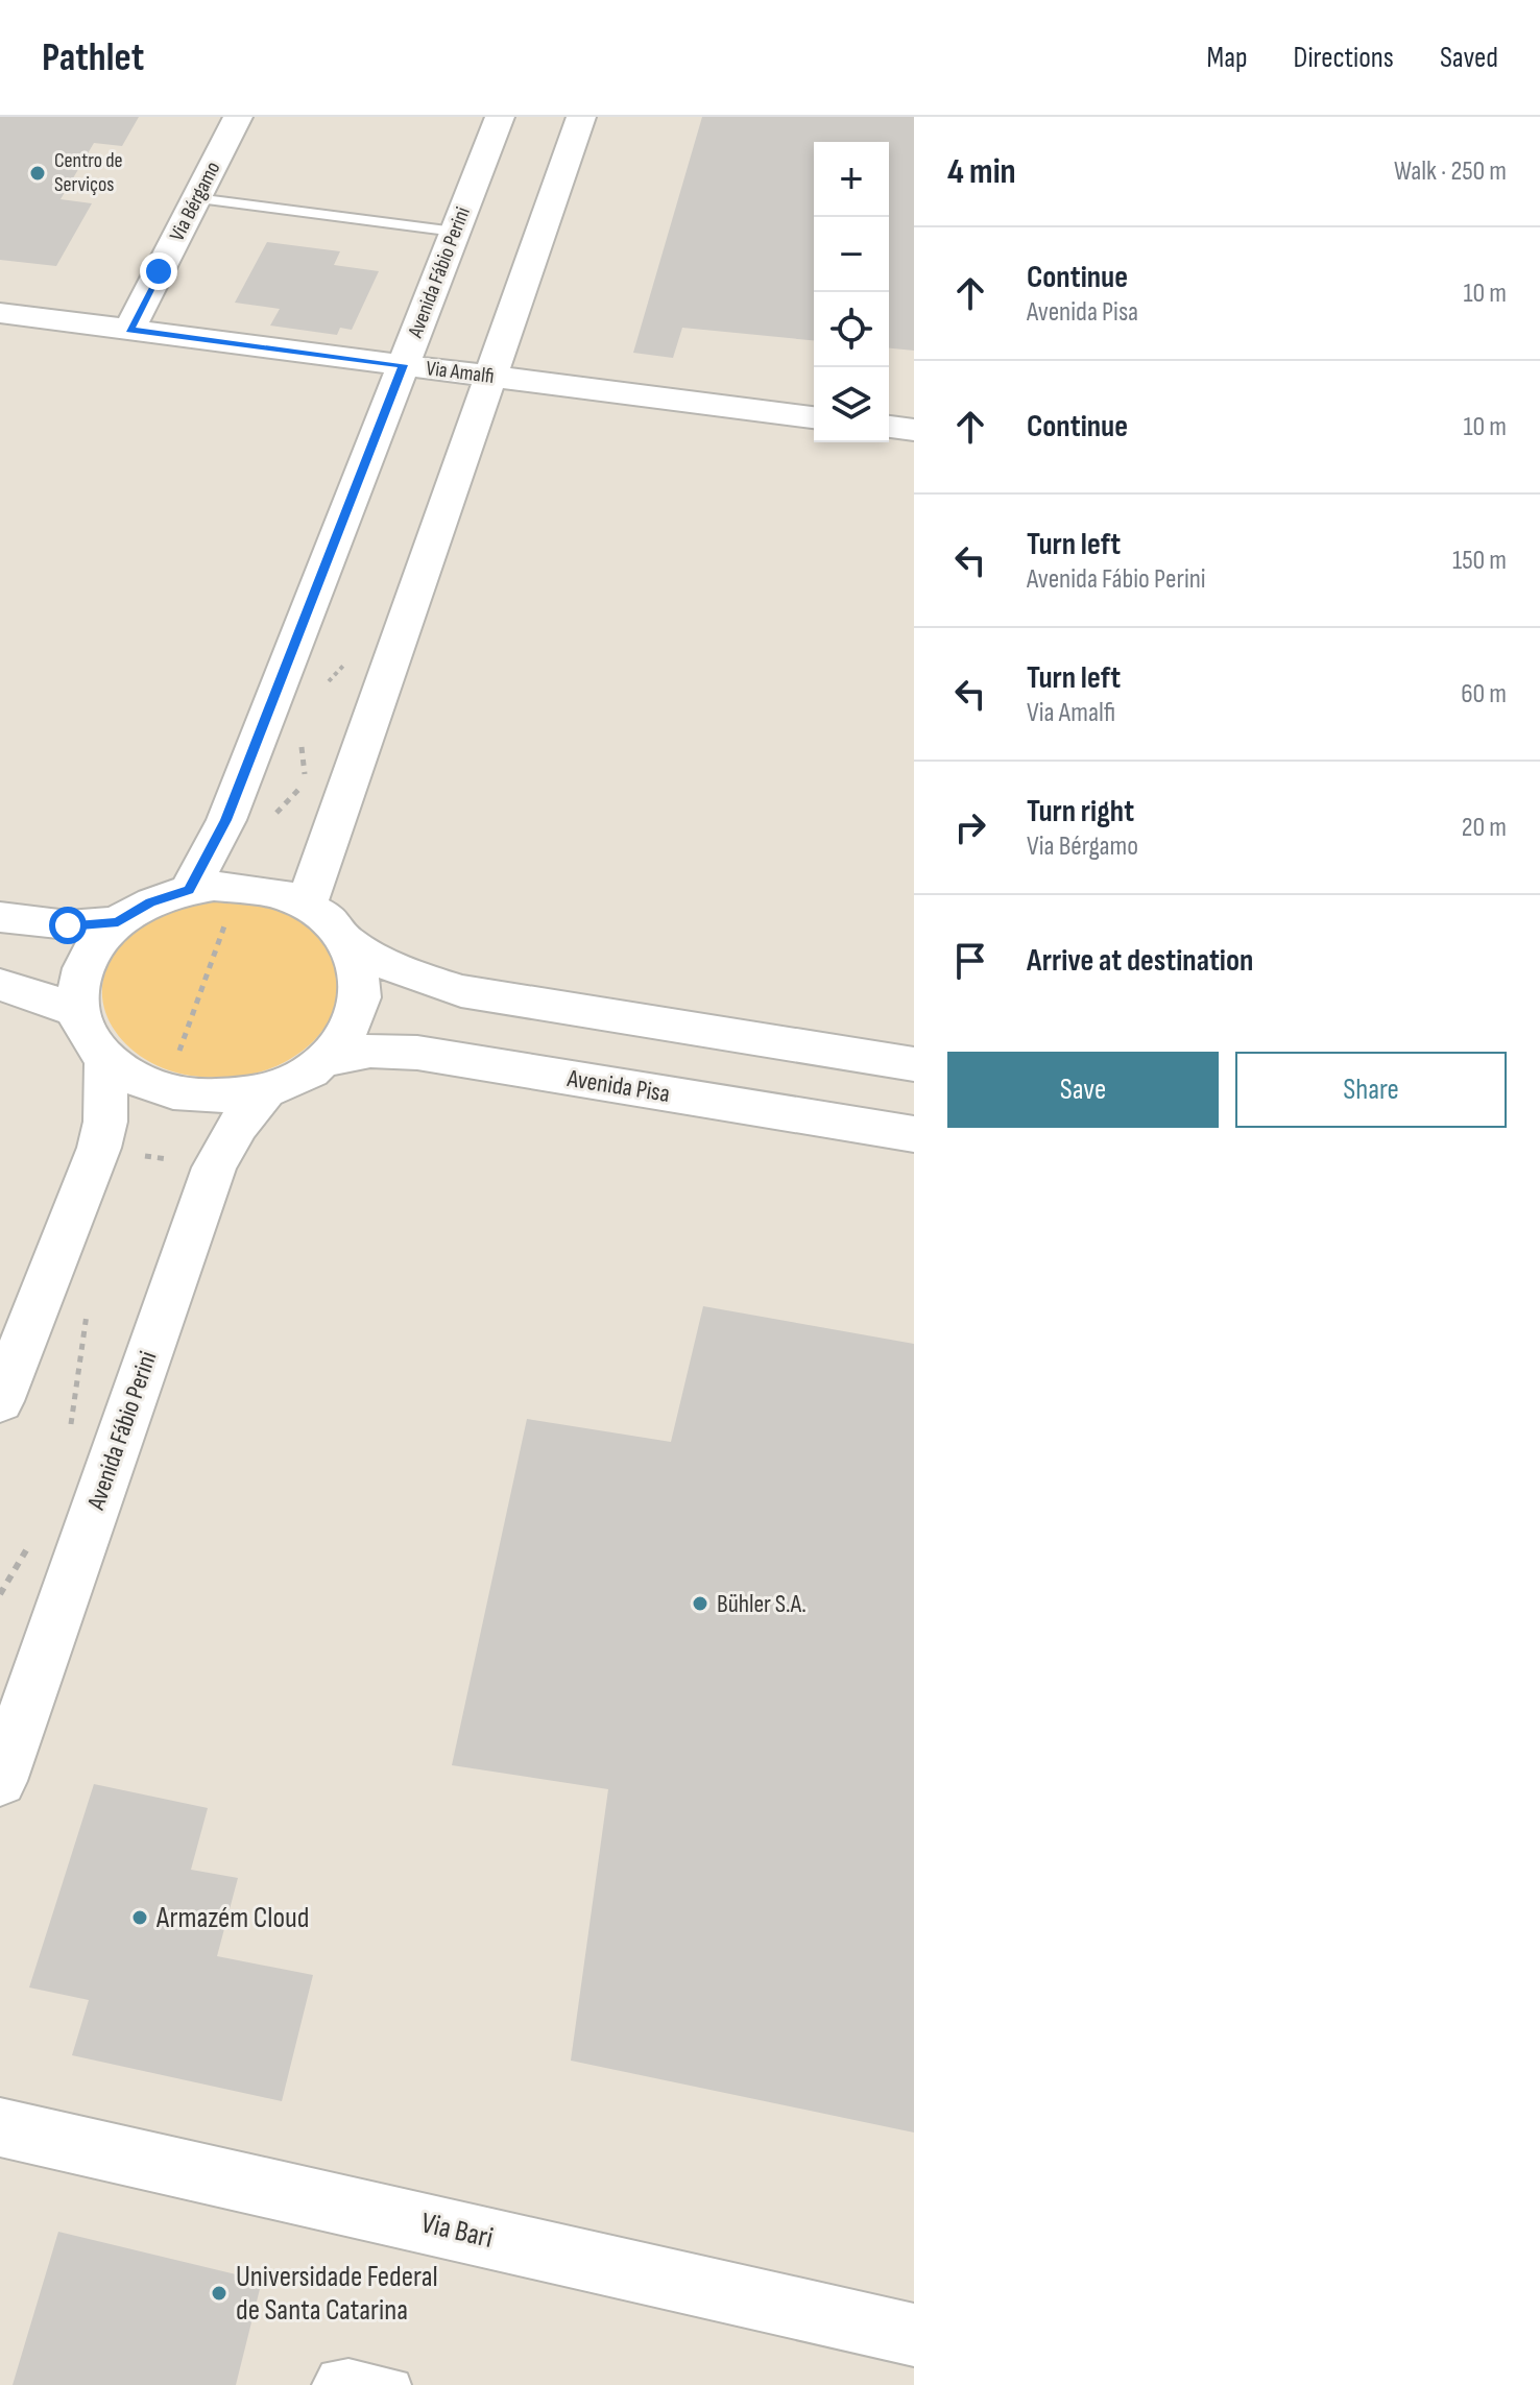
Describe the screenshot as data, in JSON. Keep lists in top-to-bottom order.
{
  "streets": {
    "street": [
      "Via Bérgamo",
      "Avenida Fábio Perini",
      "Via Amalfi",
      "Avenida Pisa",
      "Via Bari"
    ]
  },
  "crossings": [
    ["Via Bérgamo", "Via Amalfi"],
    ["Avenida Fábio Perini", "Via Amalfi"],
    ["Avenida Fábio Perini", "Avenida Pisa"]
  ],
  "places": [
    "Centro de Serviços",
    "Bühler S.A.",
    "Armazém Cloud",
    "Universidade Federal de Santa Catarina"
  ],
  "page": {
    "header": "Pathlet",
    "nav": ["Map", "Directions", "Saved"],
    "heading": ["4 min", "Walk · 250 m"],
    "map_buttons": ["+", "−"],
    "list": [
      ["Continue", "Avenida Pisa", "10 m"],
      ["Continue", "10 m"],
      ["Turn left", "Avenida Fábio Perini", "150 m"],
      ["Turn left", "Via Amalfi", "60 m"],
      ["Turn right", "Via Bérgamo", "20 m"],
      "Arrive at destination"
    ],
    "buttons": ["Save", "Share"]
  }
}
